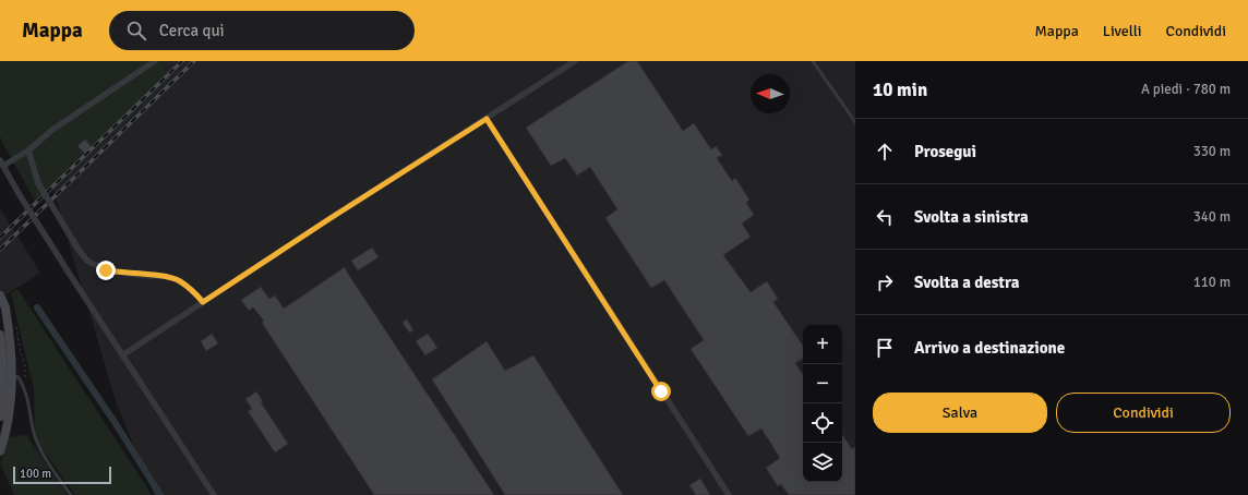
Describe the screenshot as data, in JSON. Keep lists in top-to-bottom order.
{
  "scale_bar": "100 m",
  "north": "left",
  "page": {
    "header": "Mappa",
    "search": "Cerca qui",
    "nav": ["Mappa", "Livelli", "Condividi"],
    "heading": ["10 min", "A piedi · 780 m"],
    "list": [
      ["Prosegui", "330 m"],
      ["Svolta a sinistra", "340 m"],
      ["Svolta a destra", "110 m"],
      "Arrivo a destinazione"
    ],
    "map_buttons": ["+", "−"],
    "buttons": ["Salva", "Condividi"],
    "scale": "100 m"
  }
}
